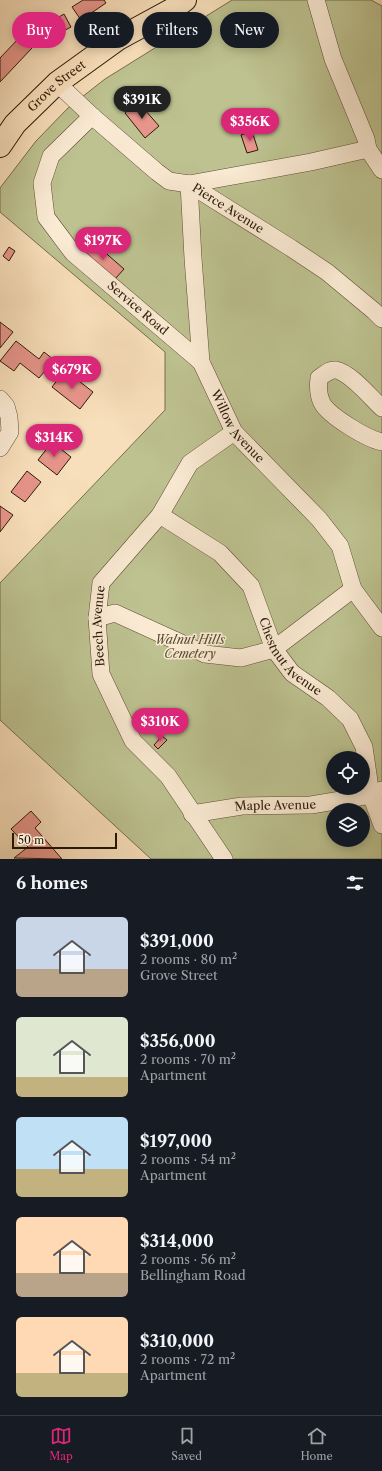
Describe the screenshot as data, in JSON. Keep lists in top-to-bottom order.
{
  "streets": {
    "main road": ["Grove Street"],
    "street": [
      "Pierce Avenue",
      "Service Road",
      "Willow Avenue",
      "Beech Avenue",
      "Chestnut Avenue",
      "Maple Avenue"
    ]
  },
  "crossings": [
    ["Grove Street", "Pierce Avenue"],
    ["Pierce Avenue", "Service Road"],
    ["Pierce Avenue", "Willow Avenue"],
    ["Service Road", "Willow Avenue"],
    ["Willow Avenue", "Beech Avenue"],
    ["Beech Avenue", "Chestnut Avenue"],
    ["Beech Avenue", "Maple Avenue"],
    ["Chestnut Avenue", "Maple Avenue"]
  ],
  "parks": ["Walnut Hills Cemetery"],
  "scale_bar": "50 m",
  "page": {
    "chip": [
      "Buy",
      "Rent",
      "Filters",
      "New"
    ],
    "price": [
      "$391K",
      "$356K",
      "$197K",
      "$679K",
      "$314K",
      "$310K"
    ],
    "scale": "50 m",
    "heading": "6 homes",
    "list": [
      {
        "name": "$391,000",
        "note": "2 rooms · 80 m² · Grove Street"
      },
      {
        "name": "$356,000",
        "note": "2 rooms · 70 m² · Apartment"
      },
      {
        "name": "$197,000",
        "note": "2 rooms · 54 m² · Apartment"
      },
      {
        "name": "$314,000",
        "note": "2 rooms · 56 m² · Bellingham Road"
      },
      {
        "name": "$310,000",
        "note": "2 rooms · 72 m² · Apartment"
      }
    ],
    "tabs": ["Map", "Saved", "Home"]
  }
}
